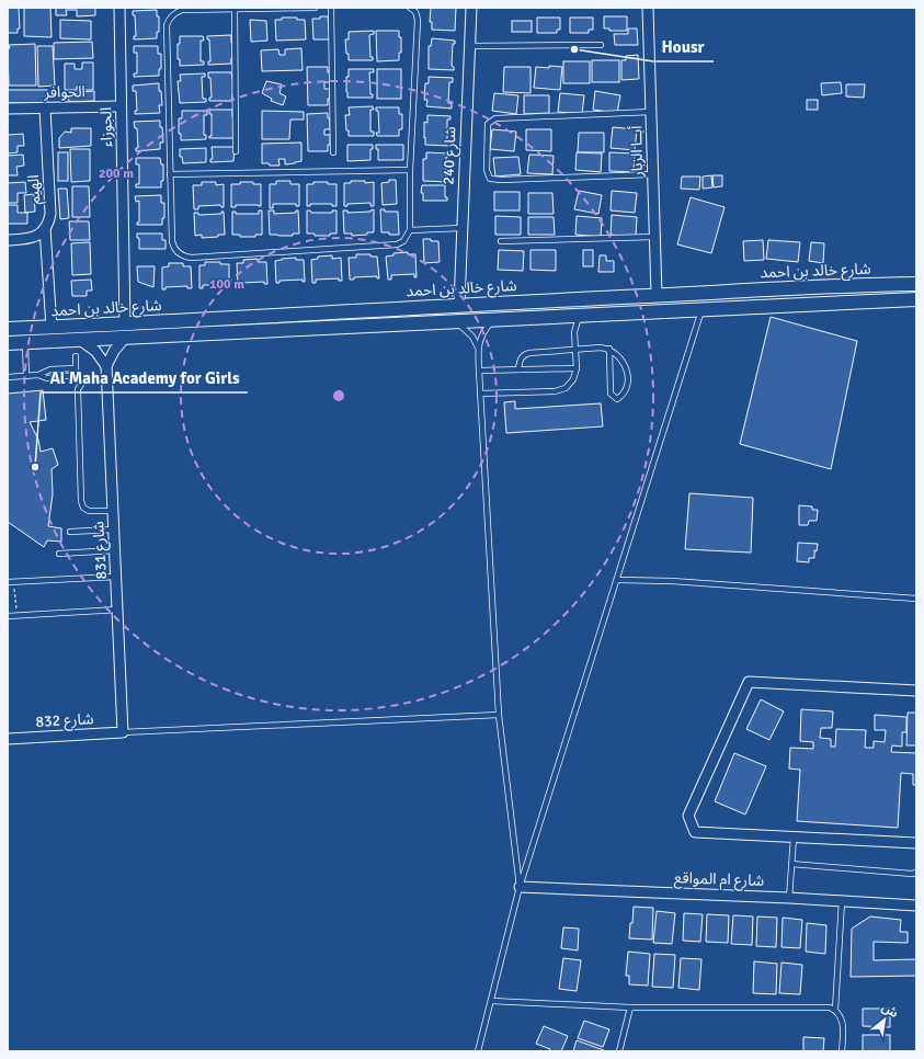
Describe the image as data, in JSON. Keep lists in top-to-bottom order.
{
  "streets": {
    "main road": ["شارع خالد بن احمد"],
    "street": [
      "الحوافر",
      "الجوزاء",
      "أبــا الزبار",
      "شارع 240",
      "الهيم",
      "شارع 831",
      "شارع 832",
      "شارع ام المواقع"
    ]
  },
  "crossings": [
    ["الحوافر", "الجوزاء"],
    ["الحوافر", "الهيم"],
    ["الجوزاء", "شارع خالد بن احمد"],
    ["الجوزاء", "شارع 831"],
    ["أبــا الزبار", "شارع خالد بن احمد"],
    ["شارع 240", "شارع خالد بن احمد"],
    ["الهيم", "شارع خالد بن احمد"],
    ["شارع خالد بن احمد", "شارع 831"],
    ["شارع 831", "شارع 832"]
  ],
  "places": ["Housr", "Al Maha Academy for Girls"],
  "north": "top right",
  "rings": ["200 m", "100 m"]
}
